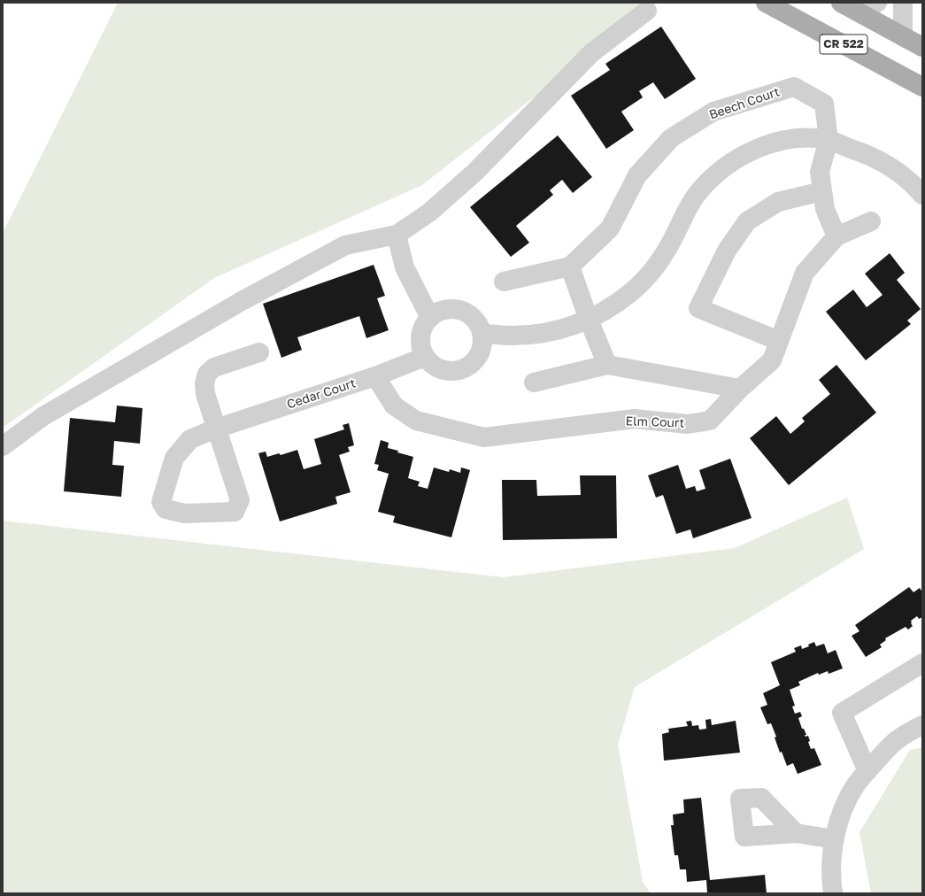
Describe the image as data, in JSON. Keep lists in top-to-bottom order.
{
  "streets": {
    "main road": ["CR 522"],
    "street": ["Beech Court", "Cedar Court", "Elm Court"]
  },
  "crossings": [
    ["Cedar Court", "Elm Court"]
  ]
}
